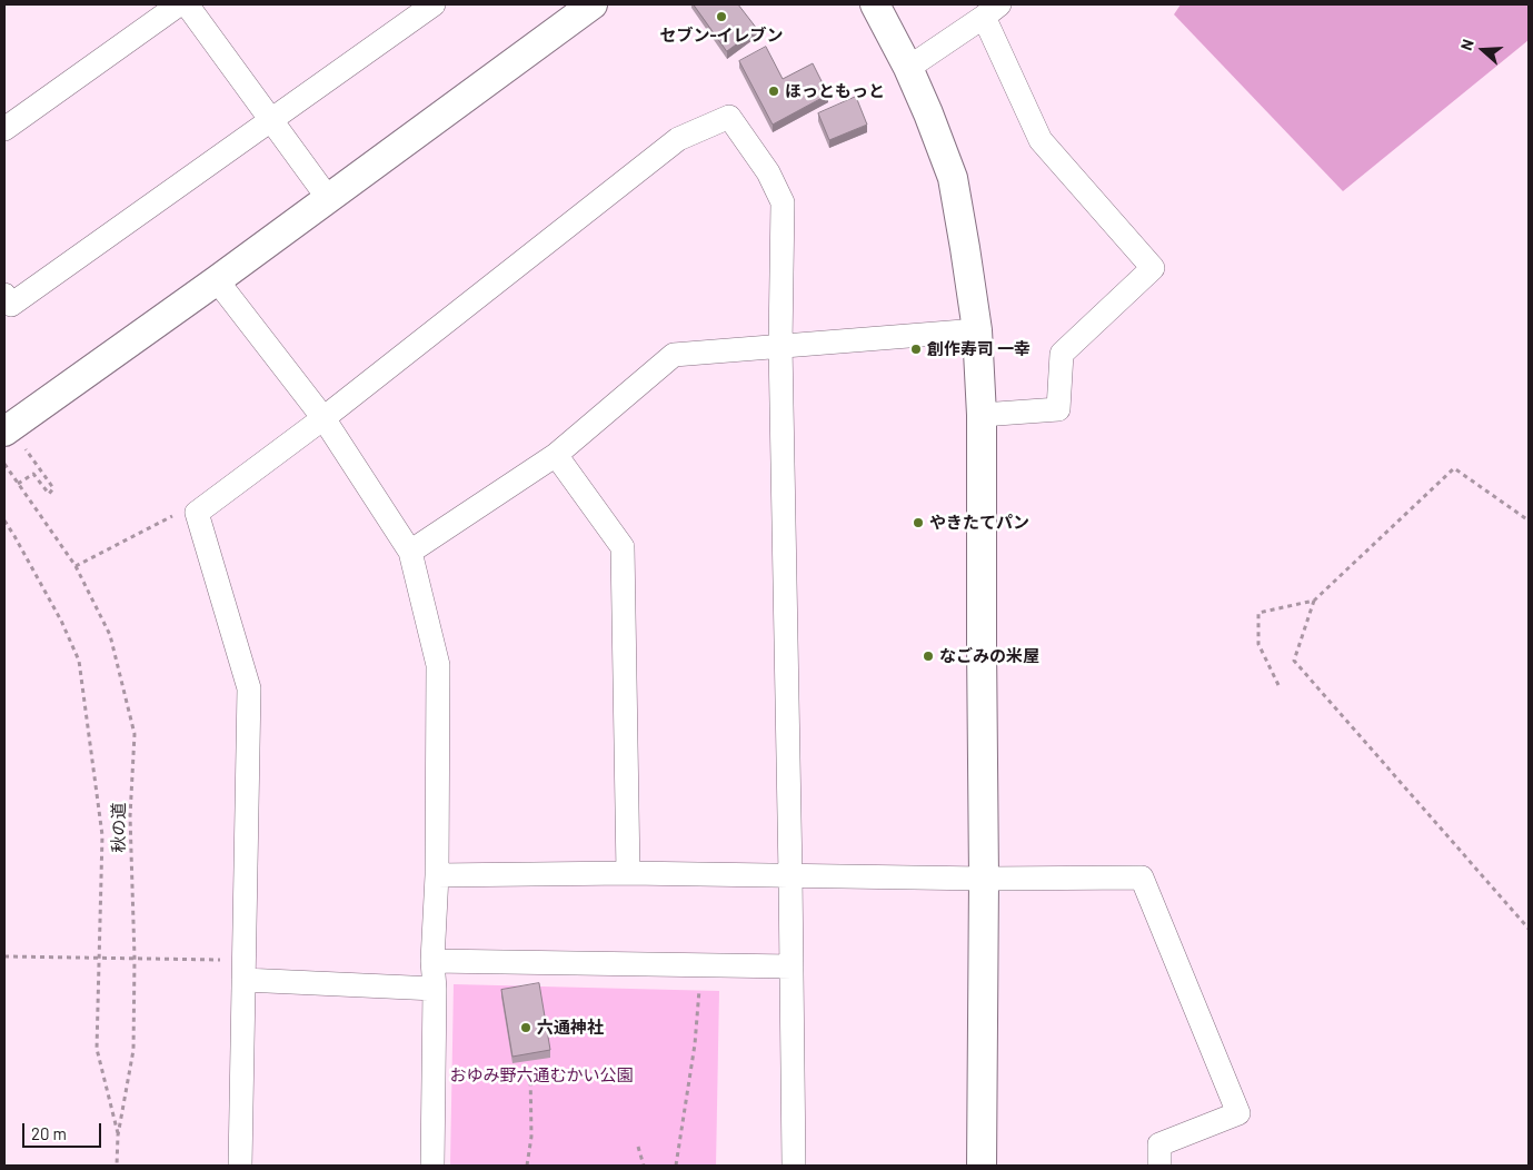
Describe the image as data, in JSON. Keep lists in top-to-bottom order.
{
  "streets": {
    "path": ["秋の道"]
  },
  "parks": ["おゆみ野六通むかい公園"],
  "places": [
    "セブン-イレブン",
    "ほっともっと",
    "創作寿司 一幸",
    "やきたてパン",
    "なごみの米屋",
    "六通神社"
  ],
  "scale_bar": "20 m",
  "north": "left"
}
